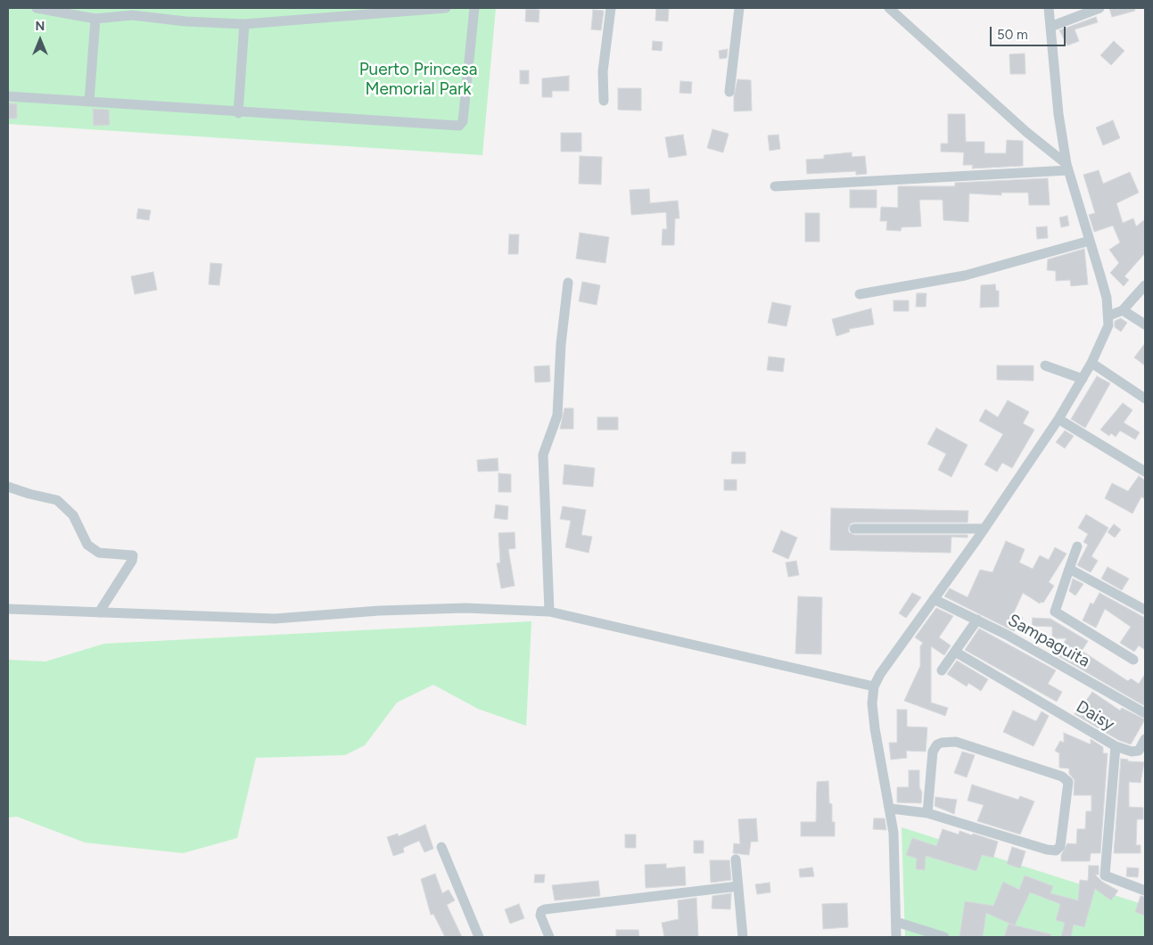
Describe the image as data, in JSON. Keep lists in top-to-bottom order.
{
  "streets": {
    "street": ["Sampaguita", "Daisy"]
  },
  "parks": ["Puerto Princesa Memorial Park"],
  "scale_bar": "50 m",
  "north": "top"
}
